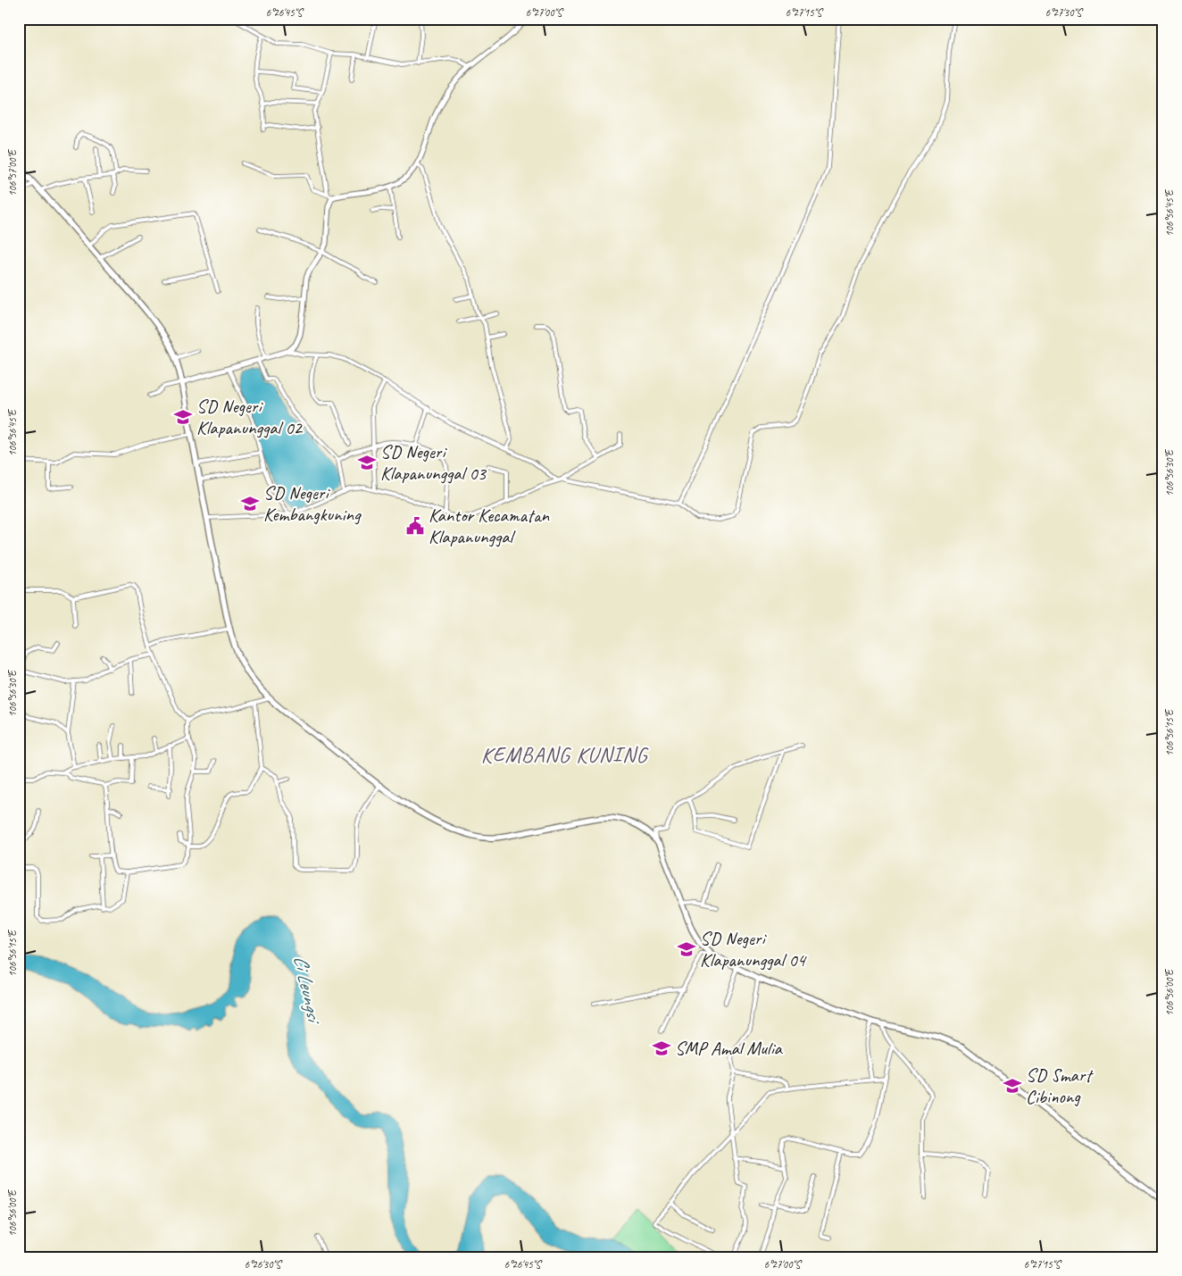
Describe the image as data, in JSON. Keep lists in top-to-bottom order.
{
  "districts": ["KEMBANG KUNING"],
  "water": ["Ci Leungsi"],
  "places": {
    "school or university": [
      "SD Negeri Klapanunggal 02",
      "SD Negeri Klapanunggal 03",
      "SD Negeri Kembangkuning",
      "SD Negeri Klapanunggal 04",
      "SMP Amal Mulia",
      "SD Smart Cibinong"
    ],
    "public building": ["Kantor Kecamatan Klapanunggal"]
  },
  "coordinates": [
    "6°26'45\"S",
    "6°27'00\"S",
    "6°27'15\"S",
    "6°27'30\"S",
    "106°57'00\"E",
    "106°56'45\"E",
    "106°56'30\"E",
    "106°56'15\"E",
    "106°56'00\"E",
    "6°26'30\"S"
  ]
}
